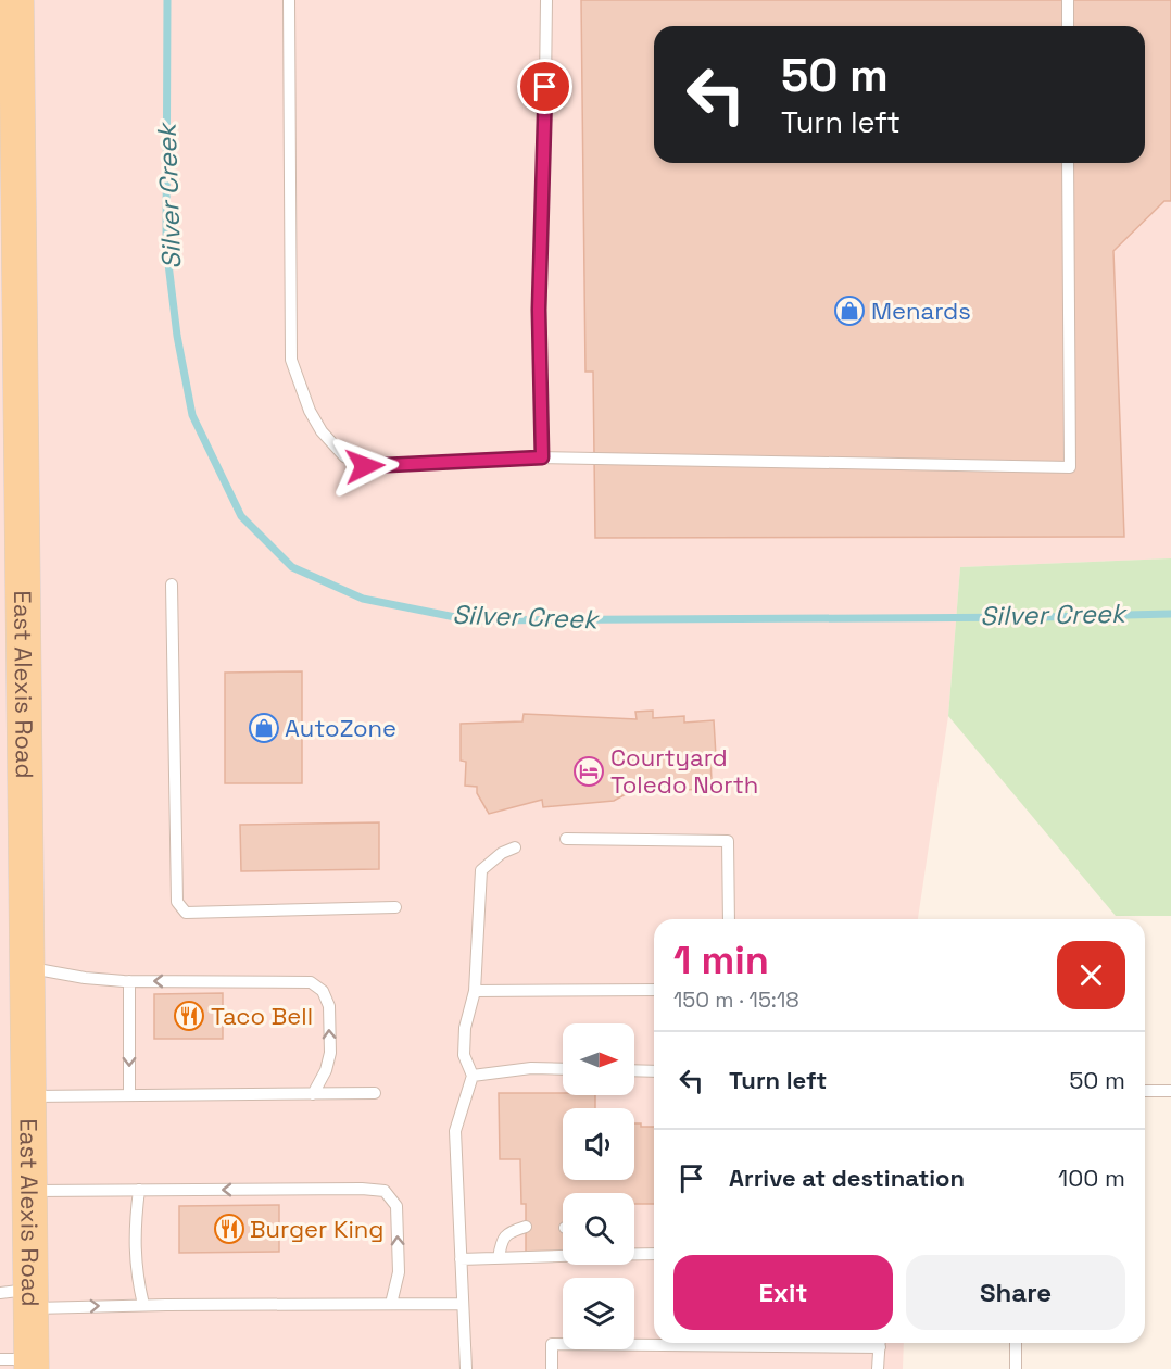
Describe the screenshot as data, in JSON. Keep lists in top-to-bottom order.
{
  "streets": {
    "main road": ["East Alexis Road"]
  },
  "water": ["Silver Creek"],
  "places": {
    "shop": ["Menards", "AutoZone"],
    "hotel": ["Courtyard Toledo North"],
    "restaurant": ["Taco Bell", "Burger King"]
  },
  "north": "right",
  "page": {
    "turn": ["50 m", "Turn left"],
    "heading": ["1 min", "150 m · 15:18"],
    "list": [
      {
        "name": "Turn left",
        "value": "50 m"
      },
      {
        "name": "Arrive at destination",
        "value": "100 m"
      }
    ],
    "buttons": ["Exit", "Share"]
  }
}
